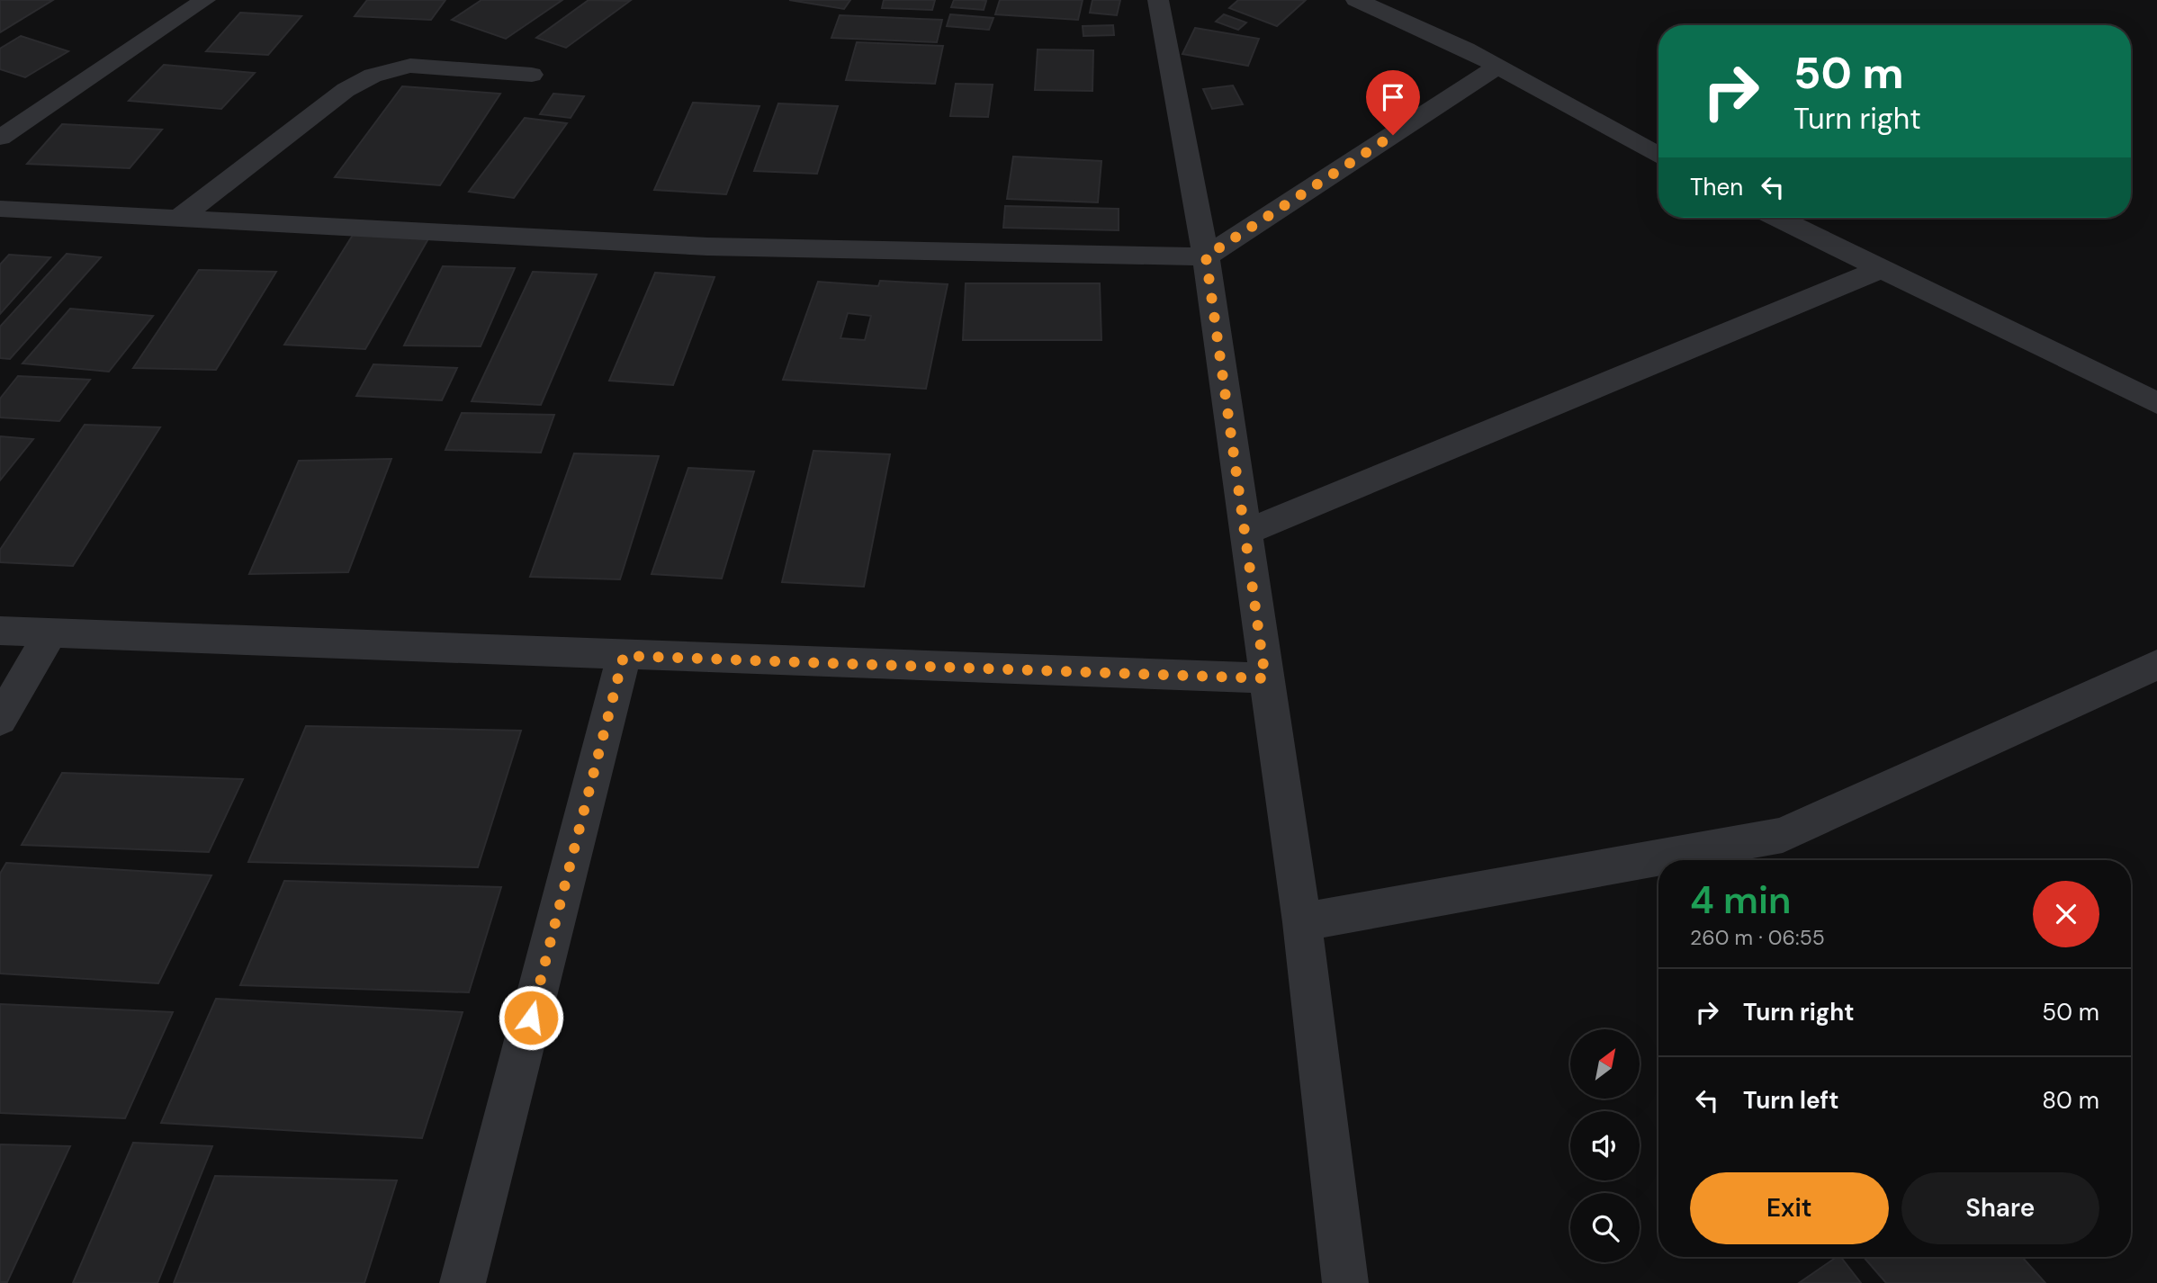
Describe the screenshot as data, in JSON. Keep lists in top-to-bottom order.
{
  "north": "top right",
  "page": {
    "turn": ["50 m", "Turn right"],
    "then": "Then",
    "heading": ["4 min", "260 m · 06:55"],
    "list": [
      {
        "name": "Turn right",
        "value": "50 m"
      },
      {
        "name": "Turn left",
        "value": "80 m"
      }
    ],
    "buttons": ["Exit", "Share"]
  }
}
